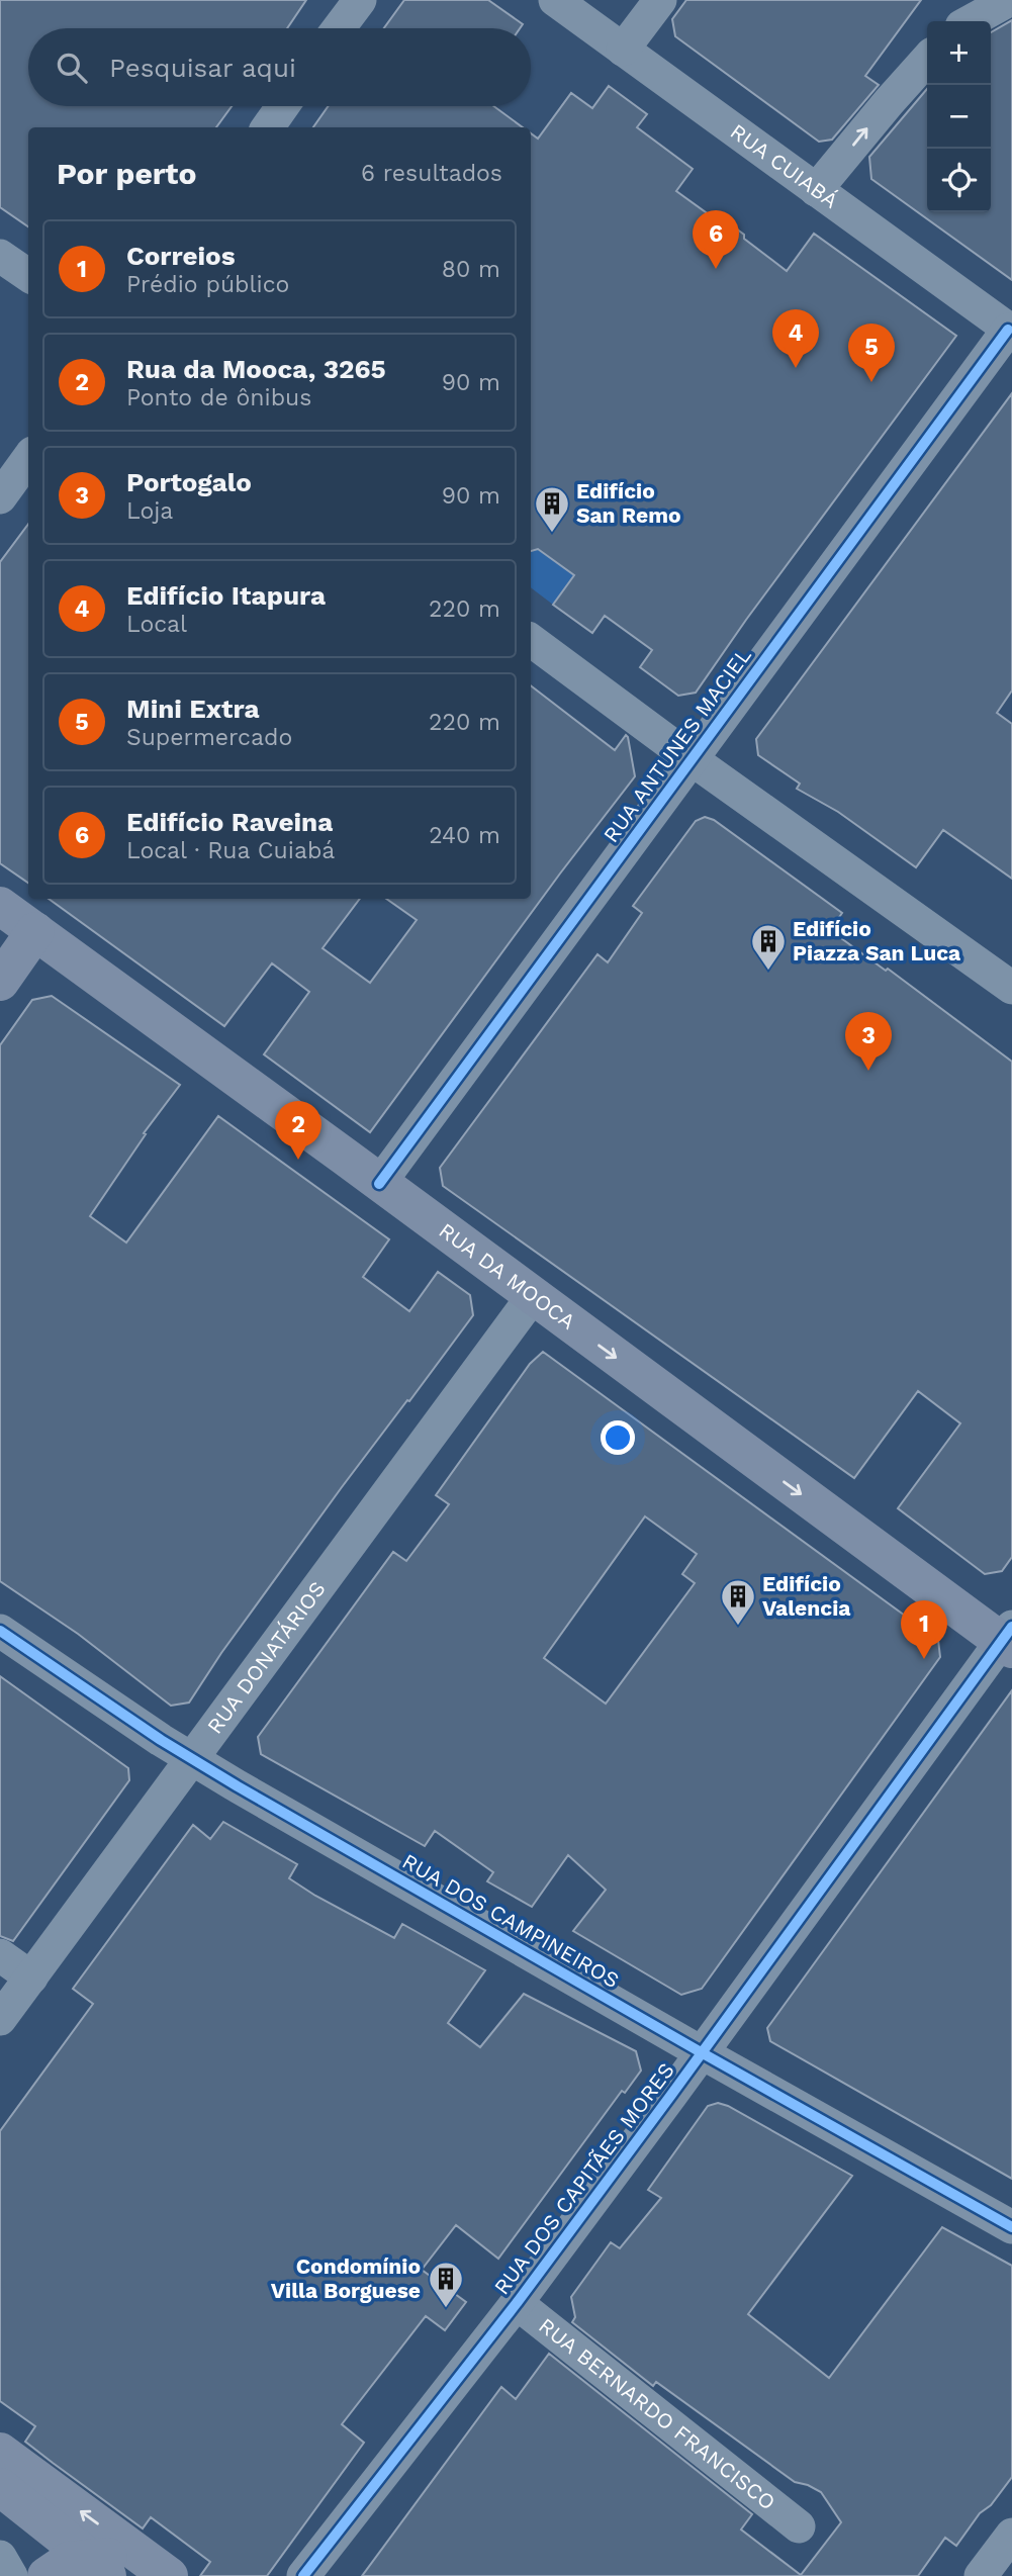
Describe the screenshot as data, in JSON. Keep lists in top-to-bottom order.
{
  "streets": {
    "main road": ["RUA DA MOOCA"],
    "street": [
      "RUA CUIABÁ",
      "RUA ANTUNES MACIEL",
      "RUA DONATÁRIOS",
      "RUA DOS CAMPINEIROS",
      "RUA DOS CAPITÃES MORES",
      "RUA BERNARDO FRANCISCO"
    ]
  },
  "crossings": [
    ["RUA CUIABÁ", "RUA ANTUNES MACIEL"],
    ["RUA ANTUNES MACIEL", "RUA DA MOOCA"],
    ["RUA DA MOOCA", "RUA DONATÁRIOS"],
    ["RUA DA MOOCA", "RUA DOS CAPITÃES MORES"],
    ["RUA DONATÁRIOS", "RUA DOS CAMPINEIROS"],
    ["RUA DOS CAMPINEIROS", "RUA DOS CAPITÃES MORES"],
    ["RUA DOS CAPITÃES MORES", "RUA BERNARDO FRANCISCO"]
  ],
  "one_way": ["RUA DA MOOCA"],
  "places": {
    "building": [
      "Edifício San Remo",
      "Edifício Piazza San Luca",
      "Edifício Valencia",
      "Condomínio Villa Borguese"
    ]
  },
  "page": {
    "map_buttons": ["+", "−"],
    "search": "Pesquisar aqui",
    "heading": ["Por perto", "6 resultados"],
    "pins": [
      "6",
      "4",
      "5",
      "3",
      "2",
      "1"
    ],
    "list": [
      {
        "mark": "1",
        "name": "Correios",
        "note": "Prédio público",
        "value": "80 m"
      },
      {
        "mark": "2",
        "name": "Rua da Mooca, 3265",
        "note": "Ponto de ônibus",
        "value": "90 m"
      },
      {
        "mark": "3",
        "name": "Portogalo",
        "note": "Loja",
        "value": "90 m"
      },
      {
        "mark": "4",
        "name": "Edifício Itapura",
        "note": "Local",
        "value": "220 m"
      },
      {
        "mark": "5",
        "name": "Mini Extra",
        "note": "Supermercado",
        "value": "220 m"
      },
      {
        "mark": "6",
        "name": "Edifício Raveina",
        "note": "Local · Rua Cuiabá",
        "value": "240 m"
      }
    ]
  }
}
